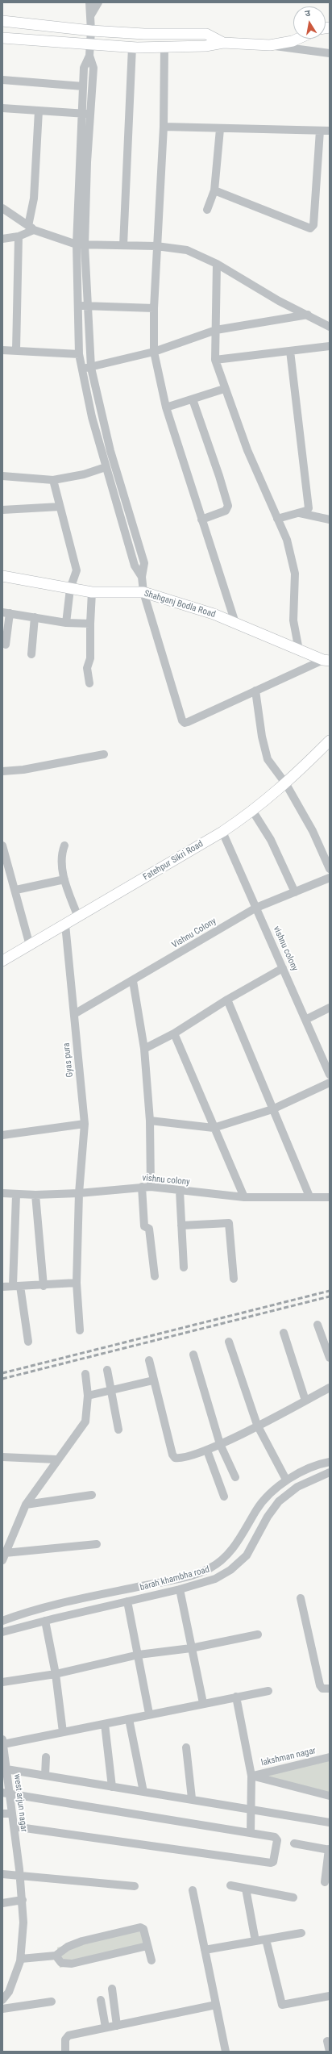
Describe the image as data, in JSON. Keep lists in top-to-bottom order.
{
  "streets": {
    "main road": ["Shahganj Bodla Road", "Fatehpur Sikri Road"],
    "street": [
      "Vishnu Colony",
      "vishnu colony",
      "Gyas pura",
      "barah khambha road",
      "lakshman nagar",
      "west arjun nagar"
    ]
  },
  "crossings": [
    ["Fatehpur Sikri Road", "vishnu colony"],
    ["Fatehpur Sikri Road", "Gyas pura"],
    ["Vishnu Colony", "vishnu colony"],
    ["Vishnu Colony", "Gyas pura"],
    ["vishnu colony", "Gyas pura"]
  ],
  "north": "top"
}
